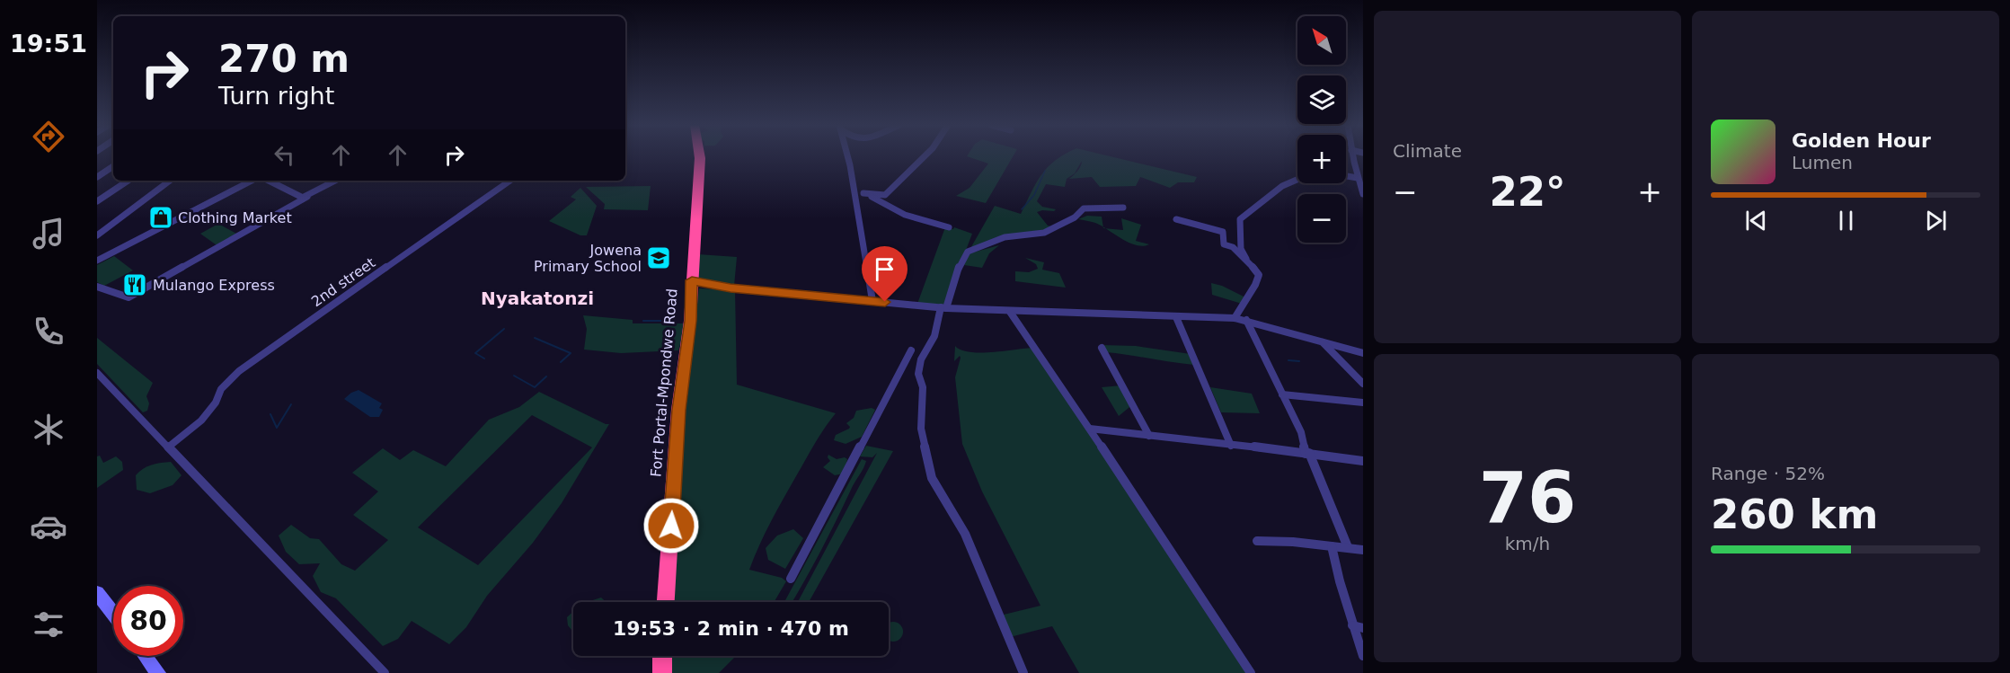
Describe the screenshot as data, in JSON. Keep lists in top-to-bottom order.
{
  "streets": {
    "highway": ["Fort Portal-Mpondwe Road"],
    "street": ["2nd street"]
  },
  "districts": ["Nyakatonzi"],
  "places": {
    "shop": ["Clothing Market"],
    "school or university": ["Jowena Primary School"],
    "restaurant": ["Mulango Express"]
  },
  "north": "top left",
  "page": {
    "tabs": "19:51",
    "tile": [
      "Climate",
      ["76", "km/h"],
      ["Range · 52%", "260 km"]
    ],
    "map_buttons": ["+", "−"],
    "turn": ["270 m", "Turn right"],
    "song": ["Golden Hour", "Lumen"],
    "heat": ["−", "22°", "+"],
    "limit": "80",
    "trip": "19:53 · 2 min · 470 m"
  }
}
